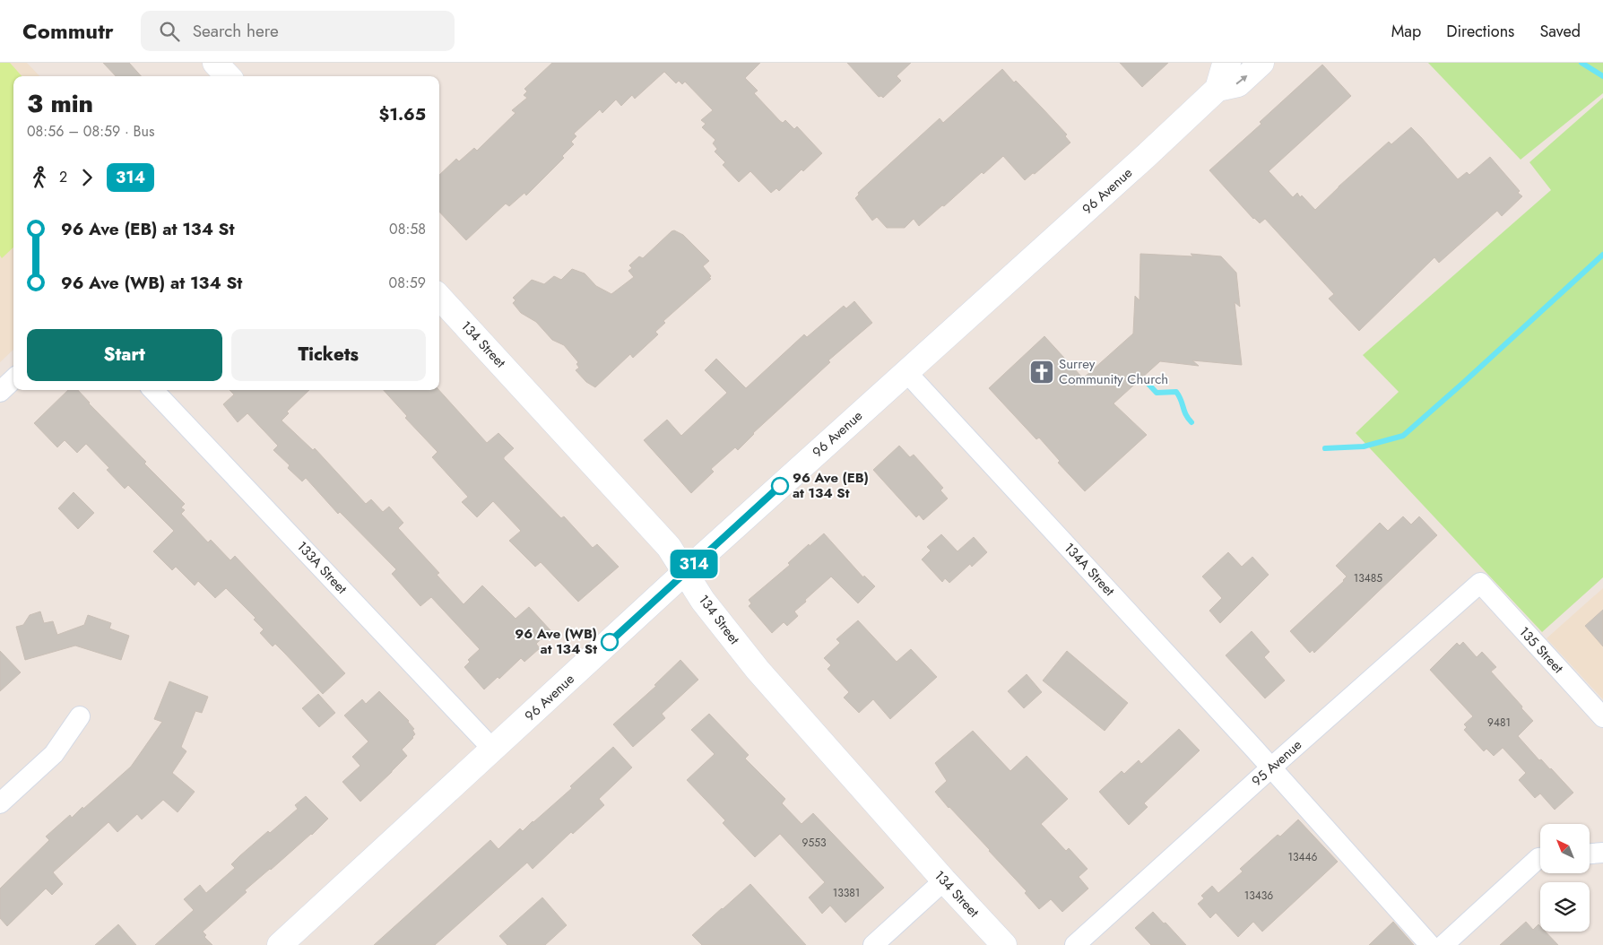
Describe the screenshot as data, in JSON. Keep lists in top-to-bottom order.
{
  "streets": {
    "main road": ["96 Avenue", "134 Street"],
    "street": [
      "133A Street",
      "134A Street",
      "135 Street",
      "95 Avenue"
    ]
  },
  "crossings": [
    ["96 Avenue", "134 Street"],
    ["96 Avenue", "133A Street"],
    ["96 Avenue", "134A Street"],
    ["134A Street", "95 Avenue"],
    ["135 Street", "95 Avenue"]
  ],
  "places": {
    "church": ["Surrey Community Church"],
    "other": ["96 Ave (EB) at 134 St", "96 Ave (WB) at 134 St"]
  },
  "lines": ["bus line 314"],
  "house_numbers": [
    "13485",
    "9481",
    "9553",
    "13446",
    "13381",
    "13436"
  ],
  "north": "top left",
  "page": {
    "header": "Commutr",
    "search": "Search here",
    "nav": ["Map", "Directions", "Saved"],
    "on_map": "314",
    "heading": ["3 min", "08:56 – 08:59 · Bus", "$1.65"],
    "legs": ["2", "314"],
    "list": [
      {
        "name": "96 Ave (EB) at 134 St",
        "value": "08:58"
      },
      {
        "name": "96 Ave (WB) at 134 St",
        "value": "08:59"
      }
    ],
    "buttons": ["Start", "Tickets"]
  }
}
